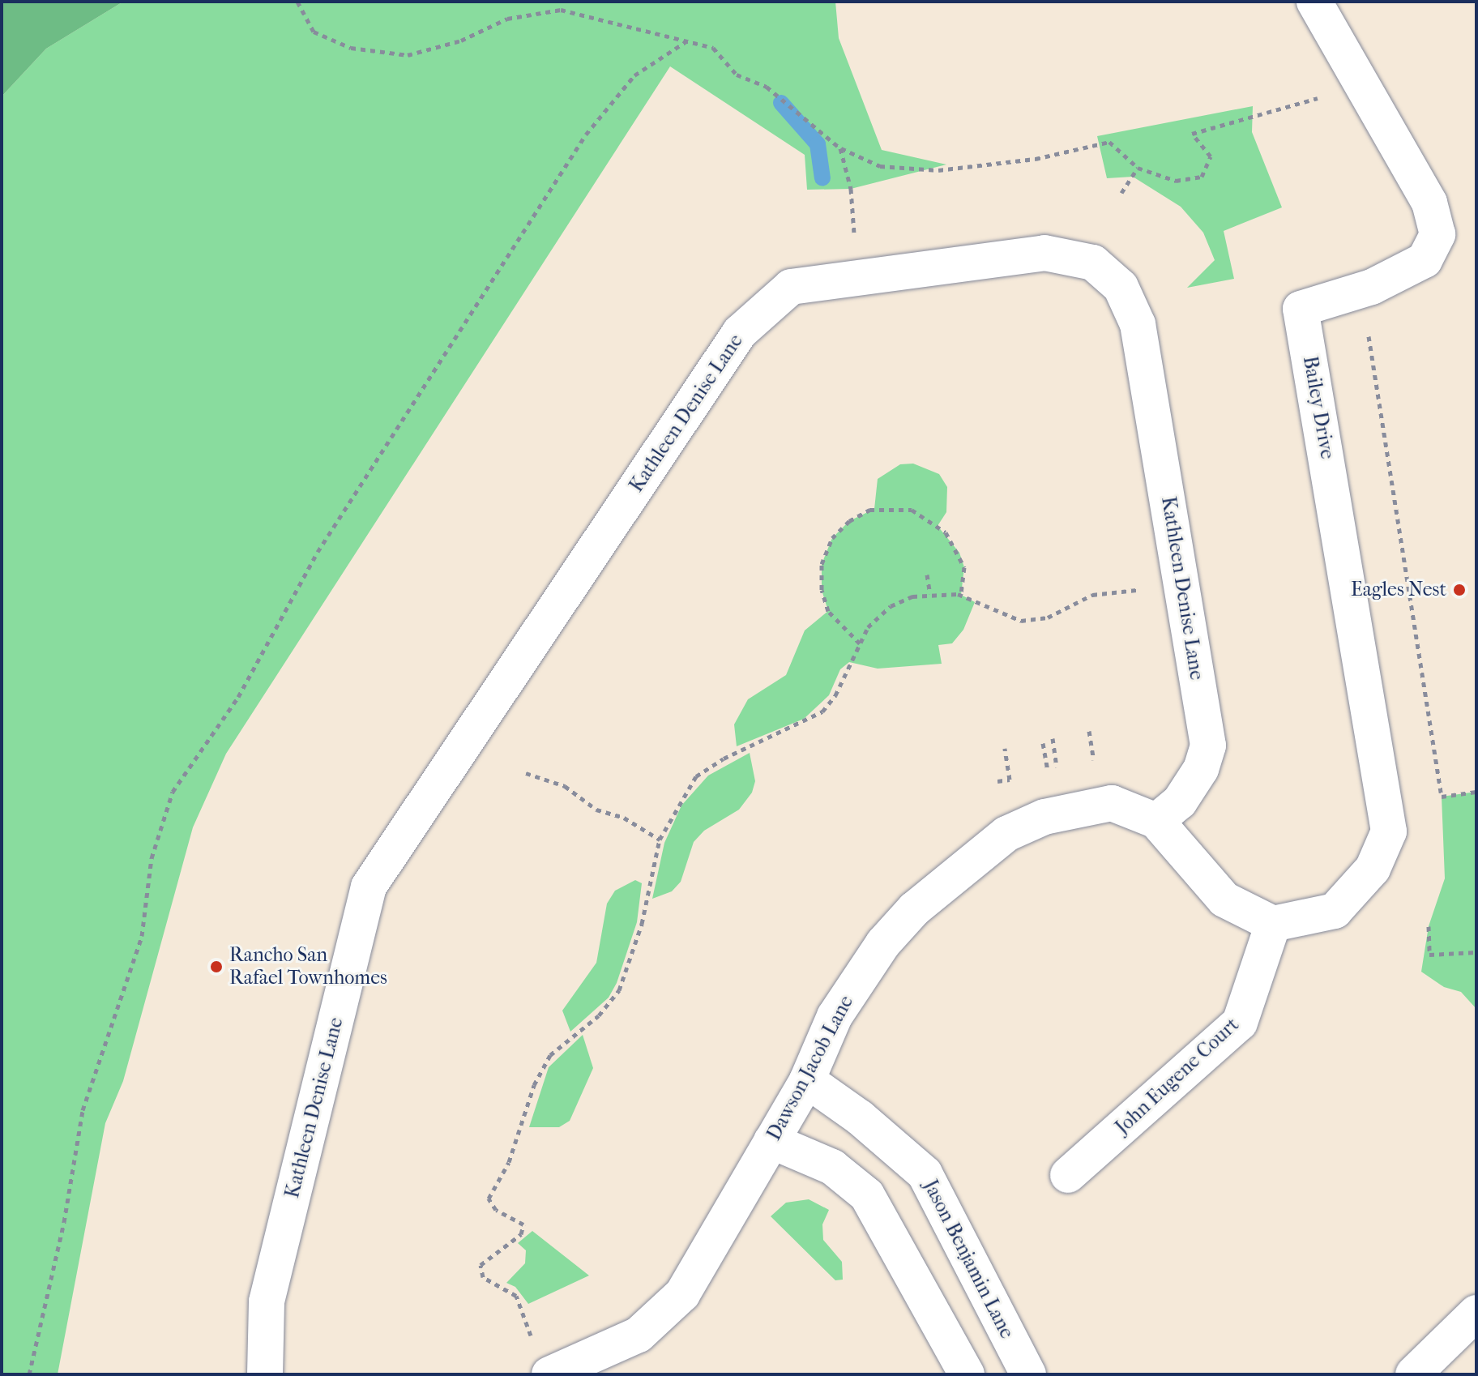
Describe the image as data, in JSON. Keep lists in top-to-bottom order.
{
  "streets": {
    "street": [
      "Bailey Drive",
      "Kathleen Denise Lane",
      "Dawson Jacob Lane",
      "John Eugene Court",
      "Jason Benjamin Lane"
    ]
  },
  "crossings": [
    ["Bailey Drive", "Dawson Jacob Lane"],
    ["Bailey Drive", "John Eugene Court"],
    ["Kathleen Denise Lane", "Dawson Jacob Lane"],
    ["Dawson Jacob Lane", "John Eugene Court"],
    ["Dawson Jacob Lane", "Jason Benjamin Lane"]
  ],
  "places": ["Eagles Nest", "Rancho San Rafael Townhomes"]
}
